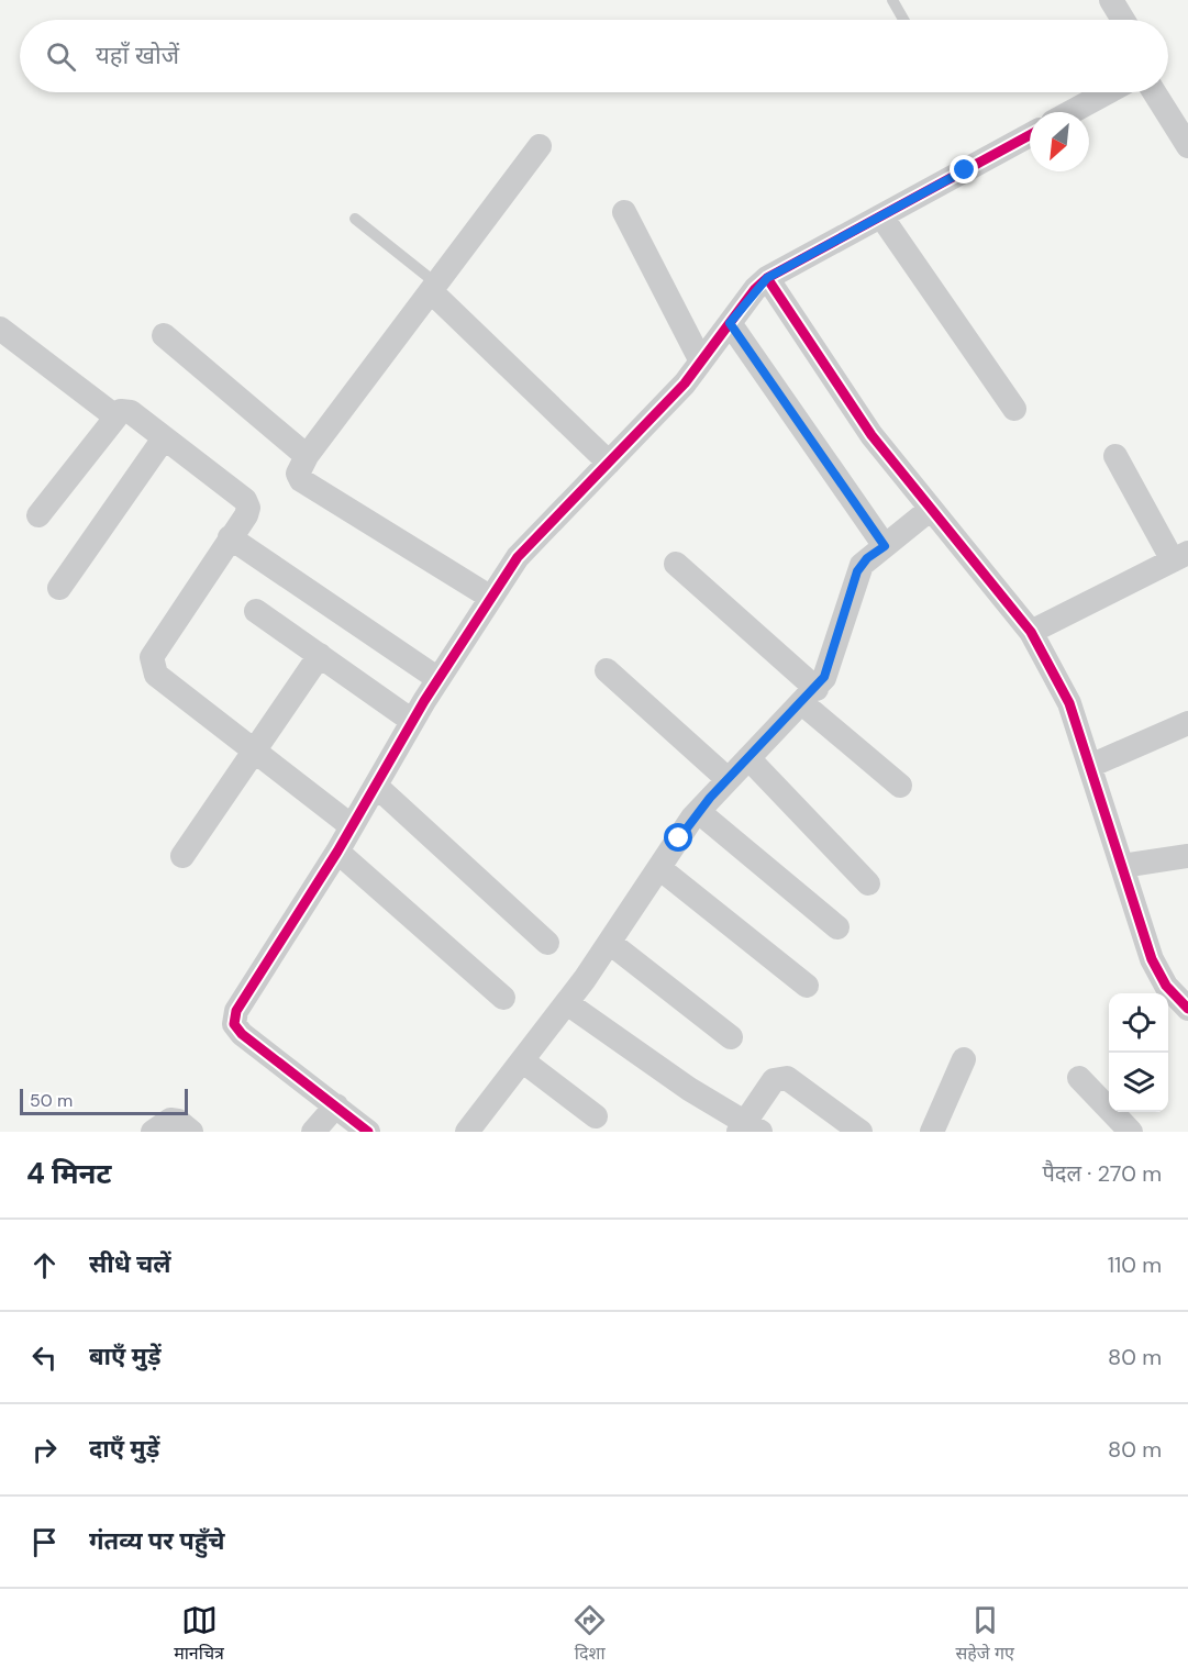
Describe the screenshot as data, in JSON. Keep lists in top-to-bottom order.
{
  "scale_bar": "50 m",
  "north": "bottom left",
  "page": {
    "search": "यहाँ खोजें",
    "scale": "50 m",
    "heading": ["4 मिनट", "पैदल · 270 m"],
    "list": [
      ["सीधे चलें", "110 m"],
      ["बाएँ मुड़ें", "80 m"],
      ["दाएँ मुड़ें", "80 m"],
      "गंतव्य पर पहुँचे"
    ],
    "nav": ["मानचित्र", "दिशा", "सहेजे गए"]
  }
}
